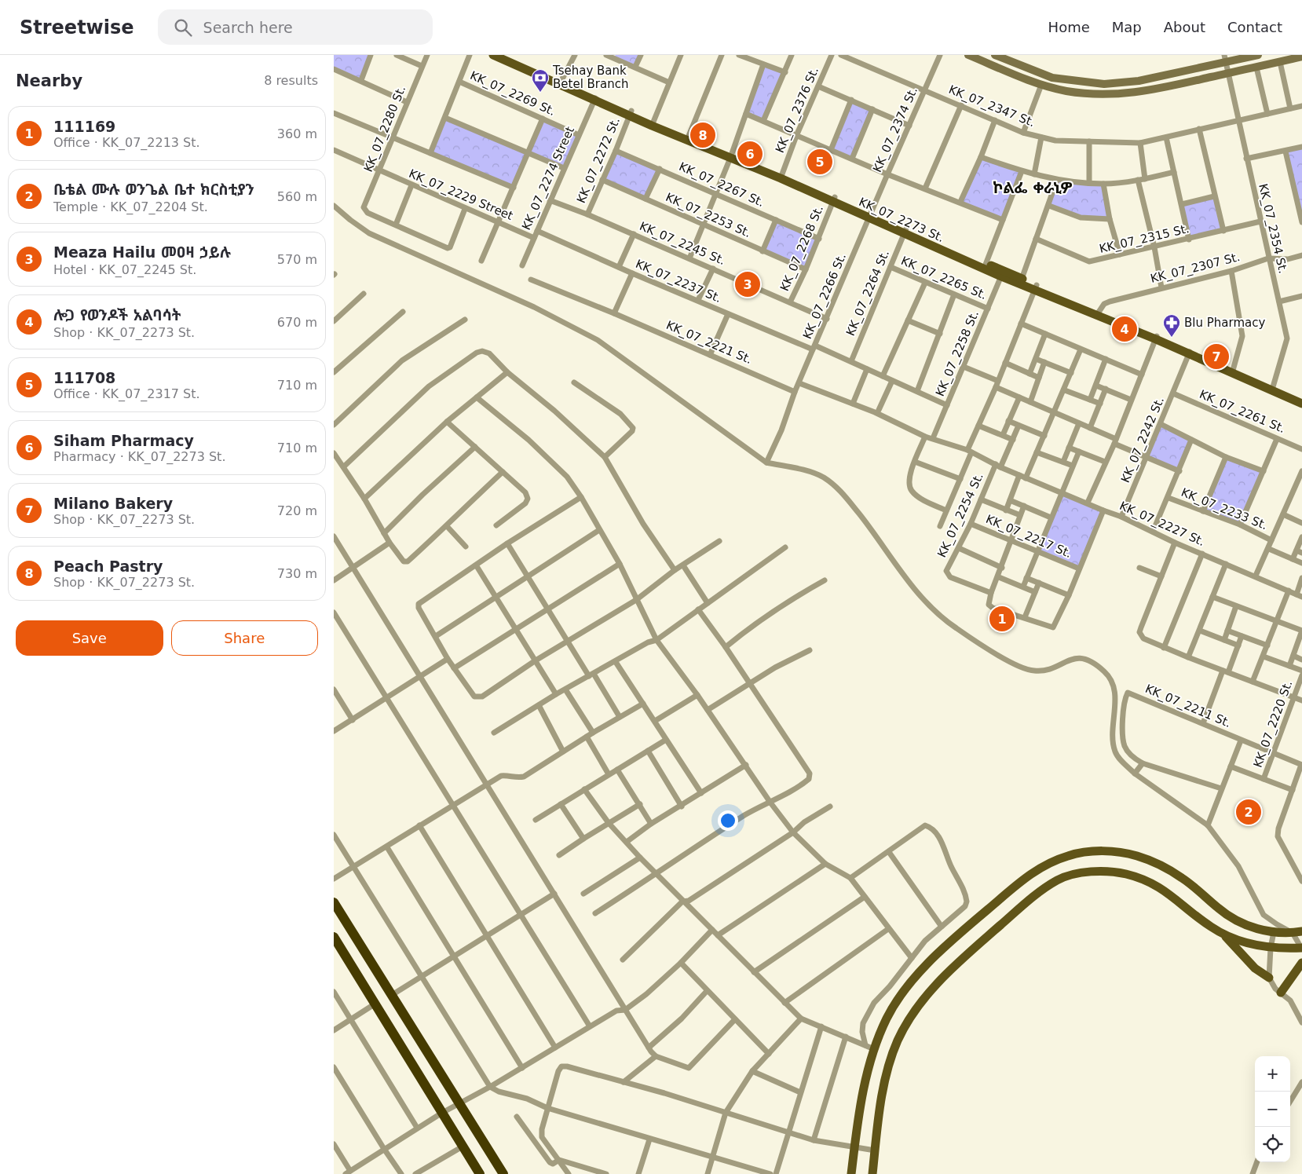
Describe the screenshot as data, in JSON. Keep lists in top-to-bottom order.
{
  "streets": {
    "main road": ["KK_07_2273 St."],
    "street": [
      "KK_07_2269 St.",
      "KK_07_2347 St.",
      "KK_07_2376 St.",
      "KK_07_2280 St.",
      "KK_07_2374 St.",
      "KK_07_2272 St.",
      "KK_07_2274 Street",
      "KK_07_2267 St.",
      "KK_07_2229 Street",
      "KK_07_2253 St.",
      "KK_07_2354 St.",
      "KK_07_2315 St.",
      "KK_07_2245 St.",
      "KK_07_2268 St.",
      "KK_07_2307 St.",
      "KK_07_2265 St.",
      "KK_07_2237 St.",
      "KK_07_2264 St.",
      "KK_07_2266 St.",
      "KK_07_2221 St.",
      "KK_07_2258 St.",
      "KK_07_2261 St.",
      "KK_07_2242 St.",
      "KK_07_2233 St.",
      "KK_07_2254 St.",
      "KK_07_2227 St.",
      "KK_07_2217 St.",
      "KK_07_2211 St.",
      "KK_07_2220 St."
    ]
  },
  "crossings": [
    ["KK_07_2269 St.", "KK_07_2274 Street"],
    ["KK_07_2347 St.", "KK_07_2374 St."],
    ["KK_07_2347 St.", "KK_07_2354 St."],
    ["KK_07_2376 St.", "KK_07_2273 St."],
    ["KK_07_2280 St.", "KK_07_2229 Street"],
    ["KK_07_2374 St.", "KK_07_2273 St."],
    ["KK_07_2374 St.", "KK_07_2266 St."],
    ["KK_07_2272 St.", "KK_07_2267 St."],
    ["KK_07_2272 St.", "KK_07_2253 St."],
    ["KK_07_2272 St.", "KK_07_2273 St."],
    ["KK_07_2272 St.", "KK_07_2245 St."],
    ["KK_07_2274 Street", "KK_07_2229 Street"],
    ["KK_07_2274 Street", "KK_07_2273 St."],
    ["KK_07_2274 Street", "KK_07_2245 St."],
    ["KK_07_2274 Street", "KK_07_2237 St."],
    ["KK_07_2267 St.", "KK_07_2268 St."],
    ["KK_07_2253 St.", "KK_07_2268 St."],
    ["KK_07_2273 St.", "KK_07_2354 St."],
    ["KK_07_2273 St.", "KK_07_2268 St."],
    ["KK_07_2273 St.", "KK_07_2307 St."],
    ["KK_07_2273 St.", "KK_07_2264 St."],
    ["KK_07_2273 St.", "KK_07_2266 St."],
    ["KK_07_2273 St.", "KK_07_2258 St."],
    ["KK_07_2354 St.", "KK_07_2315 St."],
    ["KK_07_2354 St.", "KK_07_2307 St."],
    ["KK_07_2245 St.", "KK_07_2268 St."],
    ["KK_07_2245 St.", "KK_07_2266 St."],
    ["KK_07_2265 St.", "KK_07_2264 St."],
    ["KK_07_2265 St.", "KK_07_2258 St."],
    ["KK_07_2237 St.", "KK_07_2264 St."],
    ["KK_07_2237 St.", "KK_07_2266 St."],
    ["KK_07_2237 St.", "KK_07_2258 St."],
    ["KK_07_2266 St.", "KK_07_2221 St."],
    ["KK_07_2266 St.", "KK_07_2227 St."],
    ["KK_07_2258 St.", "KK_07_2227 St."],
    ["KK_07_2261 St.", "KK_07_2242 St."],
    ["KK_07_2242 St.", "KK_07_2227 St."],
    ["KK_07_2254 St.", "KK_07_2227 St."],
    ["KK_07_2254 St.", "KK_07_2217 St."],
    ["KK_07_2211 St.", "KK_07_2220 St."]
  ],
  "districts": ["ኮልፌ ቀራኒዎ"],
  "places": {
    "bank": ["Tsehay Bank Betel Branch"],
    "pharmacy": ["Blu Pharmacy"]
  },
  "page": {
    "header": "Streetwise",
    "search": "Search here",
    "nav": [
      "Home",
      "Map",
      "About",
      "Contact"
    ],
    "heading": ["Nearby", "8 results"],
    "list": [
      {
        "mark": "1",
        "name": "111169",
        "note": "Office · KK_07_2213 St.",
        "value": "360 m"
      },
      {
        "mark": "2",
        "name": "ቤቴል ሙሉ ወንጌል ቤተ ክርስቲያን",
        "note": "Temple · KK_07_2204 St.",
        "value": "560 m"
      },
      {
        "mark": "3",
        "name": "Meaza Hailu መዐዛ ኃይሉ",
        "note": "Hotel · KK_07_2245 St.",
        "value": "570 m"
      },
      {
        "mark": "4",
        "name": "ሎጋ የወንዶች አልባሳት",
        "note": "Shop · KK_07_2273 St.",
        "value": "670 m"
      },
      {
        "mark": "5",
        "name": "111708",
        "note": "Office · KK_07_2317 St.",
        "value": "710 m"
      },
      {
        "mark": "6",
        "name": "Siham Pharmacy",
        "note": "Pharmacy · KK_07_2273 St.",
        "value": "710 m"
      },
      {
        "mark": "7",
        "name": "Milano Bakery",
        "note": "Shop · KK_07_2273 St.",
        "value": "720 m"
      },
      {
        "mark": "8",
        "name": "Peach Pastry",
        "note": "Shop · KK_07_2273 St.",
        "value": "730 m"
      }
    ],
    "pins": [
      "8",
      "6",
      "5",
      "3",
      "4",
      "7",
      "1",
      "2"
    ],
    "buttons": ["Save", "Share"],
    "map_buttons": ["+", "−"]
  }
}
